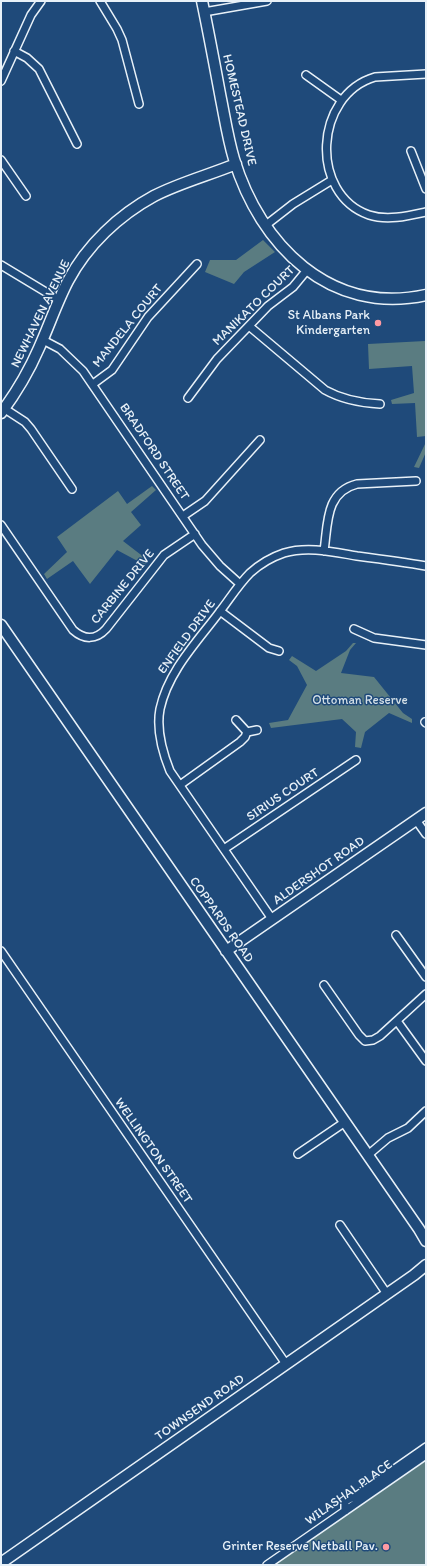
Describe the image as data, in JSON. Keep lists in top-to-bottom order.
{
  "streets": {
    "street": [
      "HOMESTEAD DRIVE",
      "MANIKATO COURT",
      "NEWHAVEN AVENUE",
      "MANDELA COURT",
      "BRADFORD STREET",
      "CARBINE DRIVE",
      "ENFIELD DRIVE",
      "SIRIUS COURT",
      "ALDERSHOT ROAD",
      "COPPARDS ROAD",
      "WELLINGTON STREET",
      "TOWNSEND ROAD",
      "WILASHAL PLACE"
    ]
  },
  "crossings": [
    ["HOMESTEAD DRIVE", "MANIKATO COURT"],
    ["HOMESTEAD DRIVE", "NEWHAVEN AVENUE"],
    ["NEWHAVEN AVENUE", "BRADFORD STREET"],
    ["MANDELA COURT", "BRADFORD STREET"],
    ["BRADFORD STREET", "CARBINE DRIVE"],
    ["BRADFORD STREET", "ENFIELD DRIVE"],
    ["ENFIELD DRIVE", "SIRIUS COURT"],
    ["ENFIELD DRIVE", "ALDERSHOT ROAD"],
    ["ALDERSHOT ROAD", "COPPARDS ROAD"],
    ["WELLINGTON STREET", "TOWNSEND ROAD"]
  ],
  "parks": ["Ottoman Reserve"],
  "places": ["St Albans Park Kindergarten", "Grinter Reserve Netball Pav."]
}
